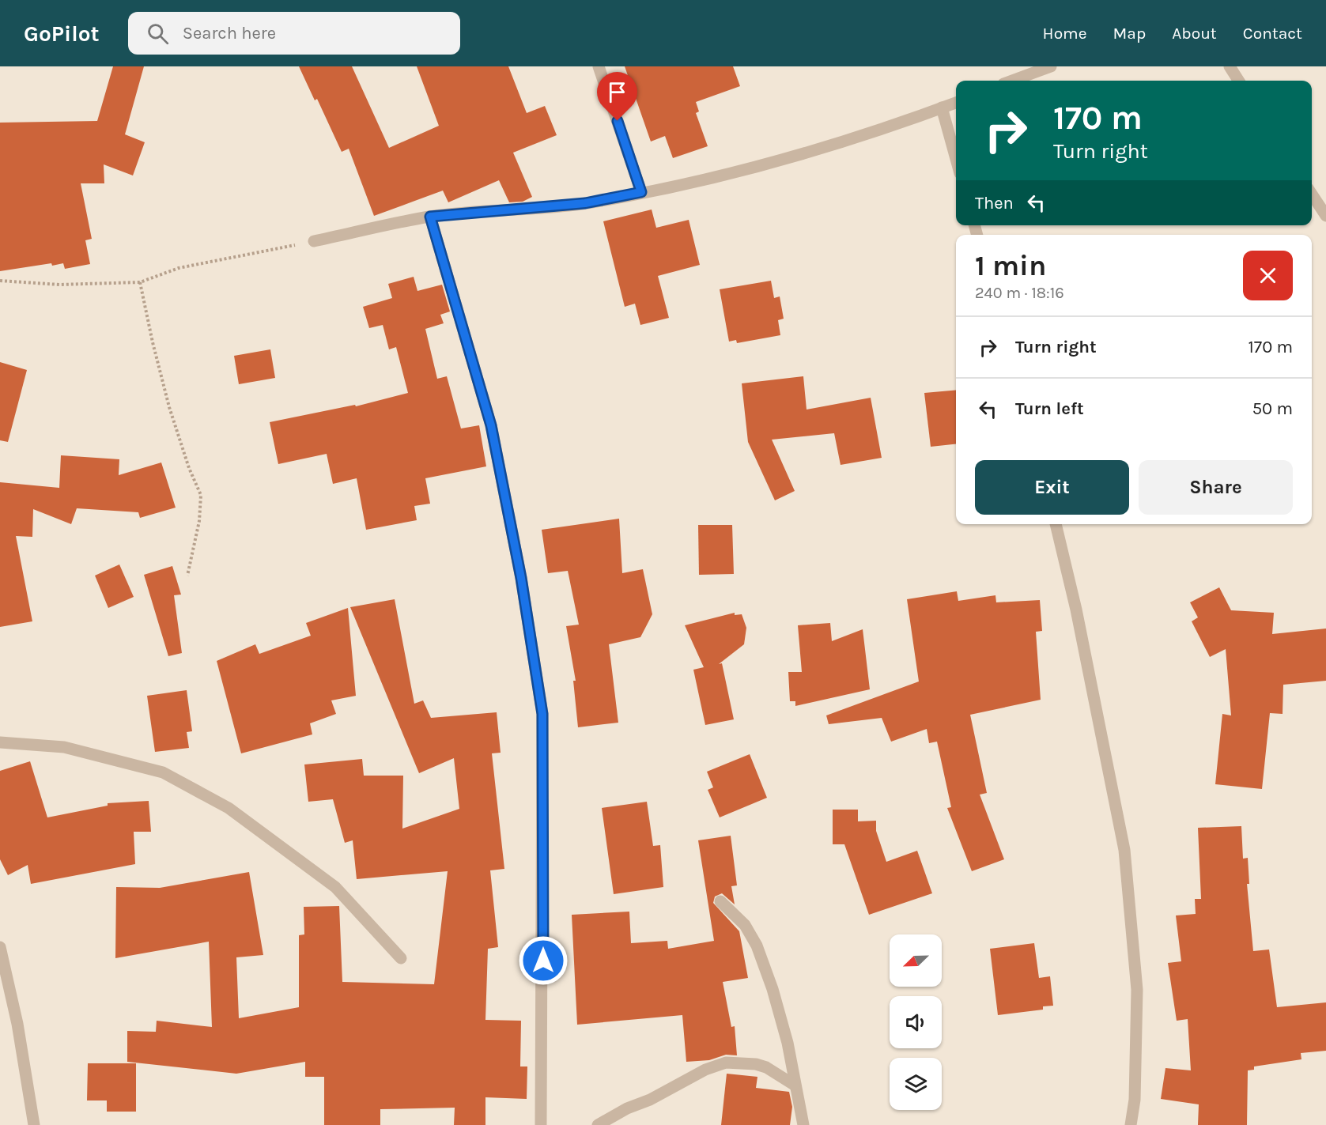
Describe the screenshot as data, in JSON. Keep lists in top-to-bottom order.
{
  "north": "bottom left",
  "page": {
    "header": "GoPilot",
    "search": "Search here",
    "nav": [
      "Home",
      "Map",
      "About",
      "Contact"
    ],
    "turn": ["170 m", "Turn right"],
    "then": "Then",
    "heading": ["1 min", "240 m · 18:16"],
    "list": [
      {
        "name": "Turn right",
        "value": "170 m"
      },
      {
        "name": "Turn left",
        "value": "50 m"
      }
    ],
    "buttons": ["Exit", "Share"]
  }
}
